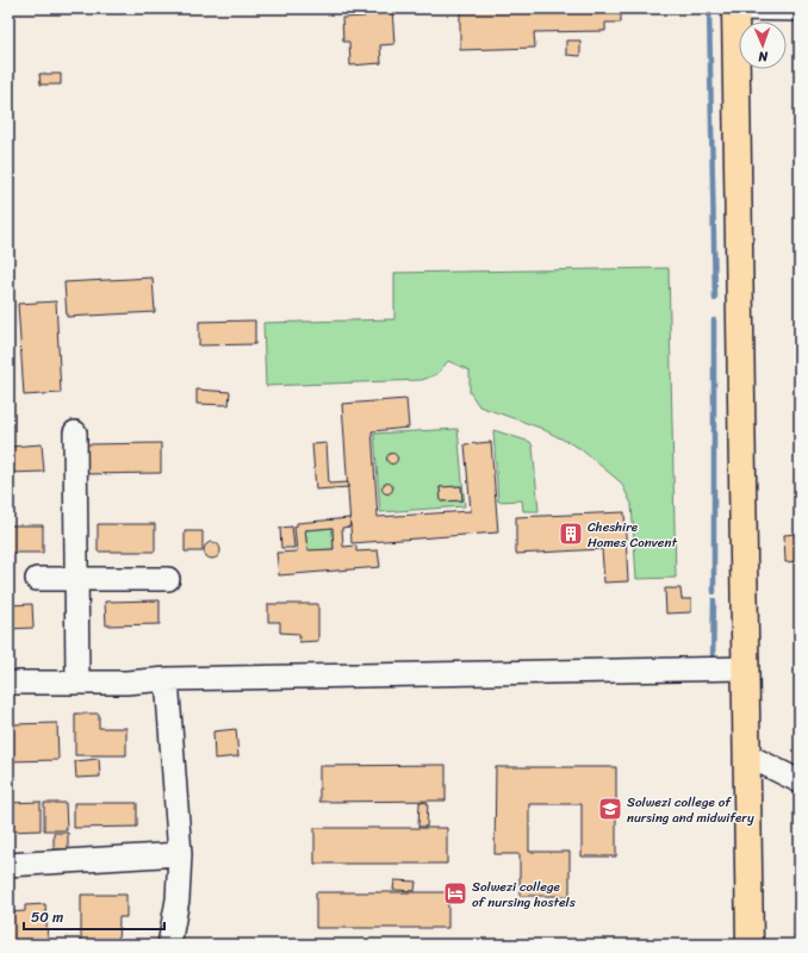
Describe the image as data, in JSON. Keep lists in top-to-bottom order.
{
  "places": {
    "building": ["Cheshire Homes Convent"],
    "school or university": ["Solwezi college of nursing and midwifery"],
    "hotel": ["Solwezi college of nursing hostels"]
  },
  "scale_bar": "50 m",
  "north": "bottom"
}
